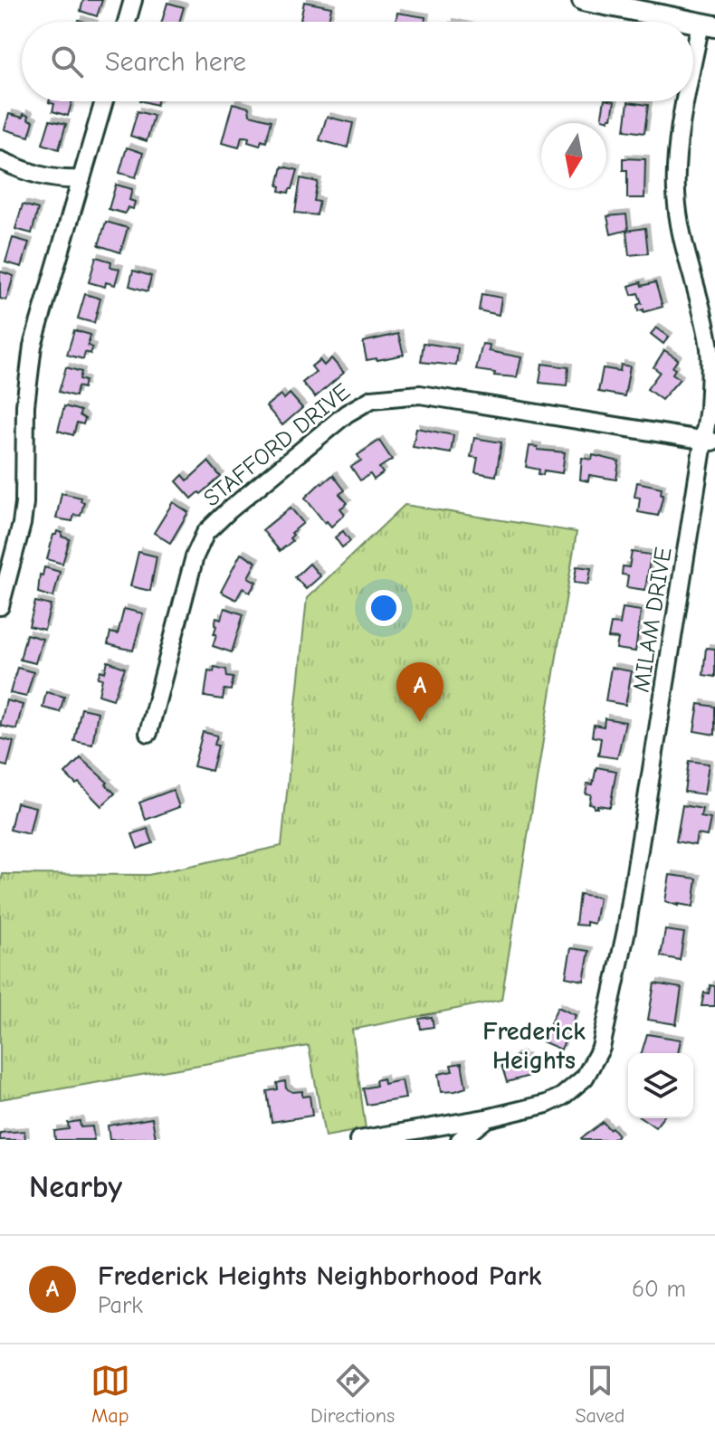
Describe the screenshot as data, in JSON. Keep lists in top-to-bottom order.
{
  "streets": {
    "street": ["STAFFORD DRIVE", "MILAM DRIVE"]
  },
  "crossings": [
    ["STAFFORD DRIVE", "MILAM DRIVE"]
  ],
  "districts": ["Frederick Heights"],
  "north": "bottom",
  "page": {
    "search": "Search here",
    "pins": "A",
    "heading": "Nearby",
    "list": [
      {
        "mark": "A",
        "name": "Frederick Heights Neighborhood Park",
        "note": "Park",
        "value": "60 m"
      }
    ],
    "nav": ["Map", "Directions", "Saved"]
  }
}
